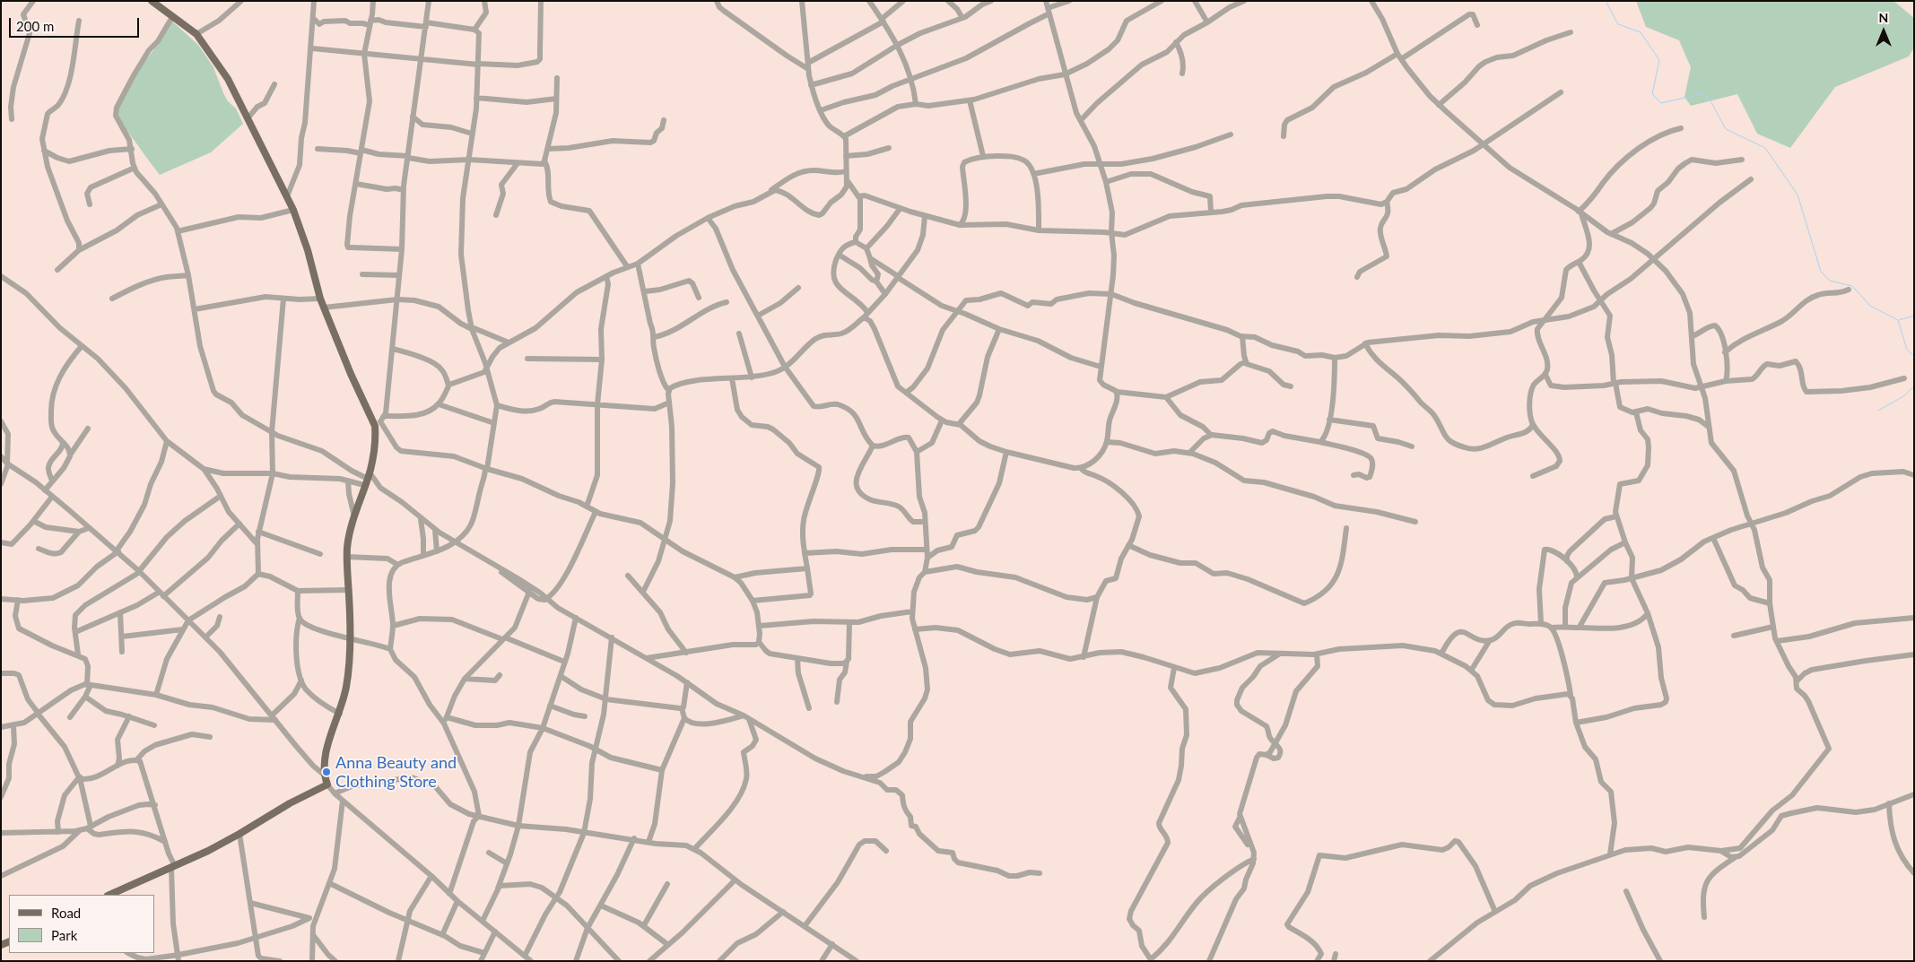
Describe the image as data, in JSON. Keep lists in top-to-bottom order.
{
  "places": ["Anna Beauty and Clothing Store"],
  "legend": ["Road", "Park"],
  "scale_bar": "200 m",
  "north": "top"
}
